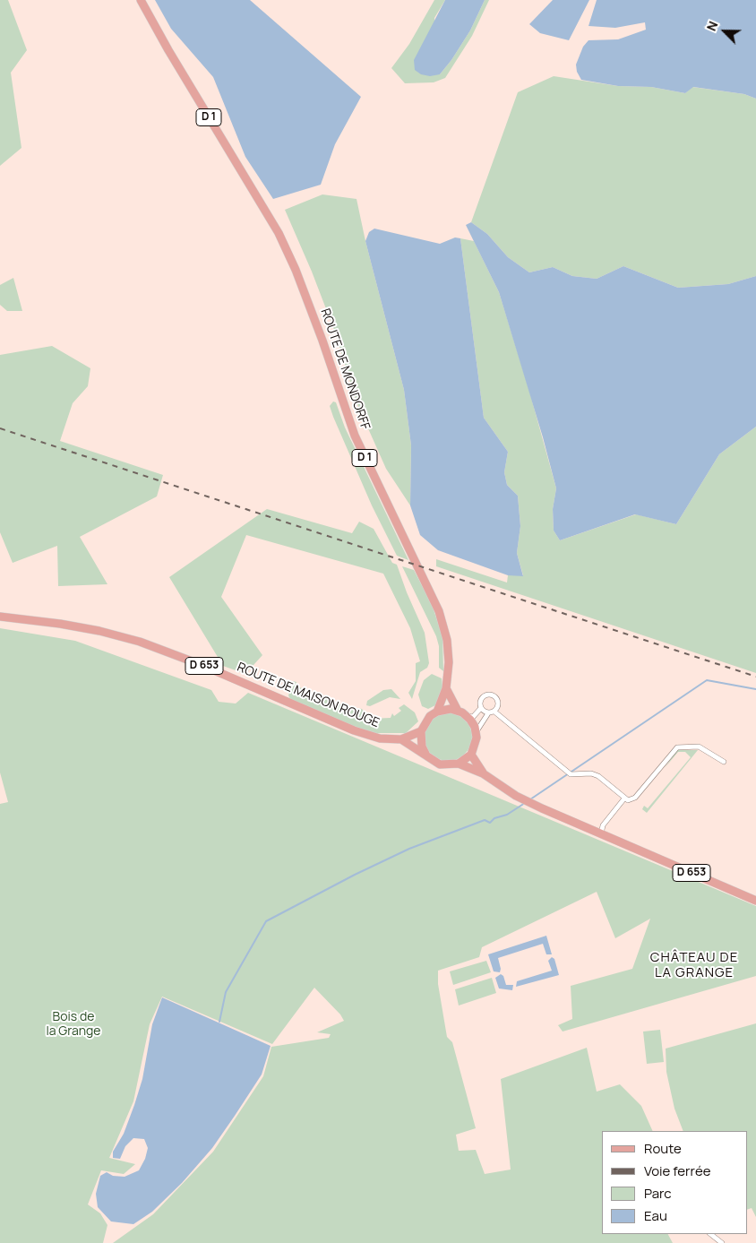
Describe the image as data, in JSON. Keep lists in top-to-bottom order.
{
  "streets": {
    "main road": [
      "D 1",
      "ROUTE DE MONDORFF",
      "D 653",
      "ROUTE DE MAISON ROUGE"
    ]
  },
  "crossings": [
    ["D 1", "ROUTE DE MONDORFF"]
  ],
  "districts": ["CHÂTEAU DE LA GRANGE"],
  "parks": ["Bois de la Grange"],
  "legend": [
    "Route",
    "Voie ferrée",
    "Parc",
    "Eau"
  ],
  "north": "top left"
}
